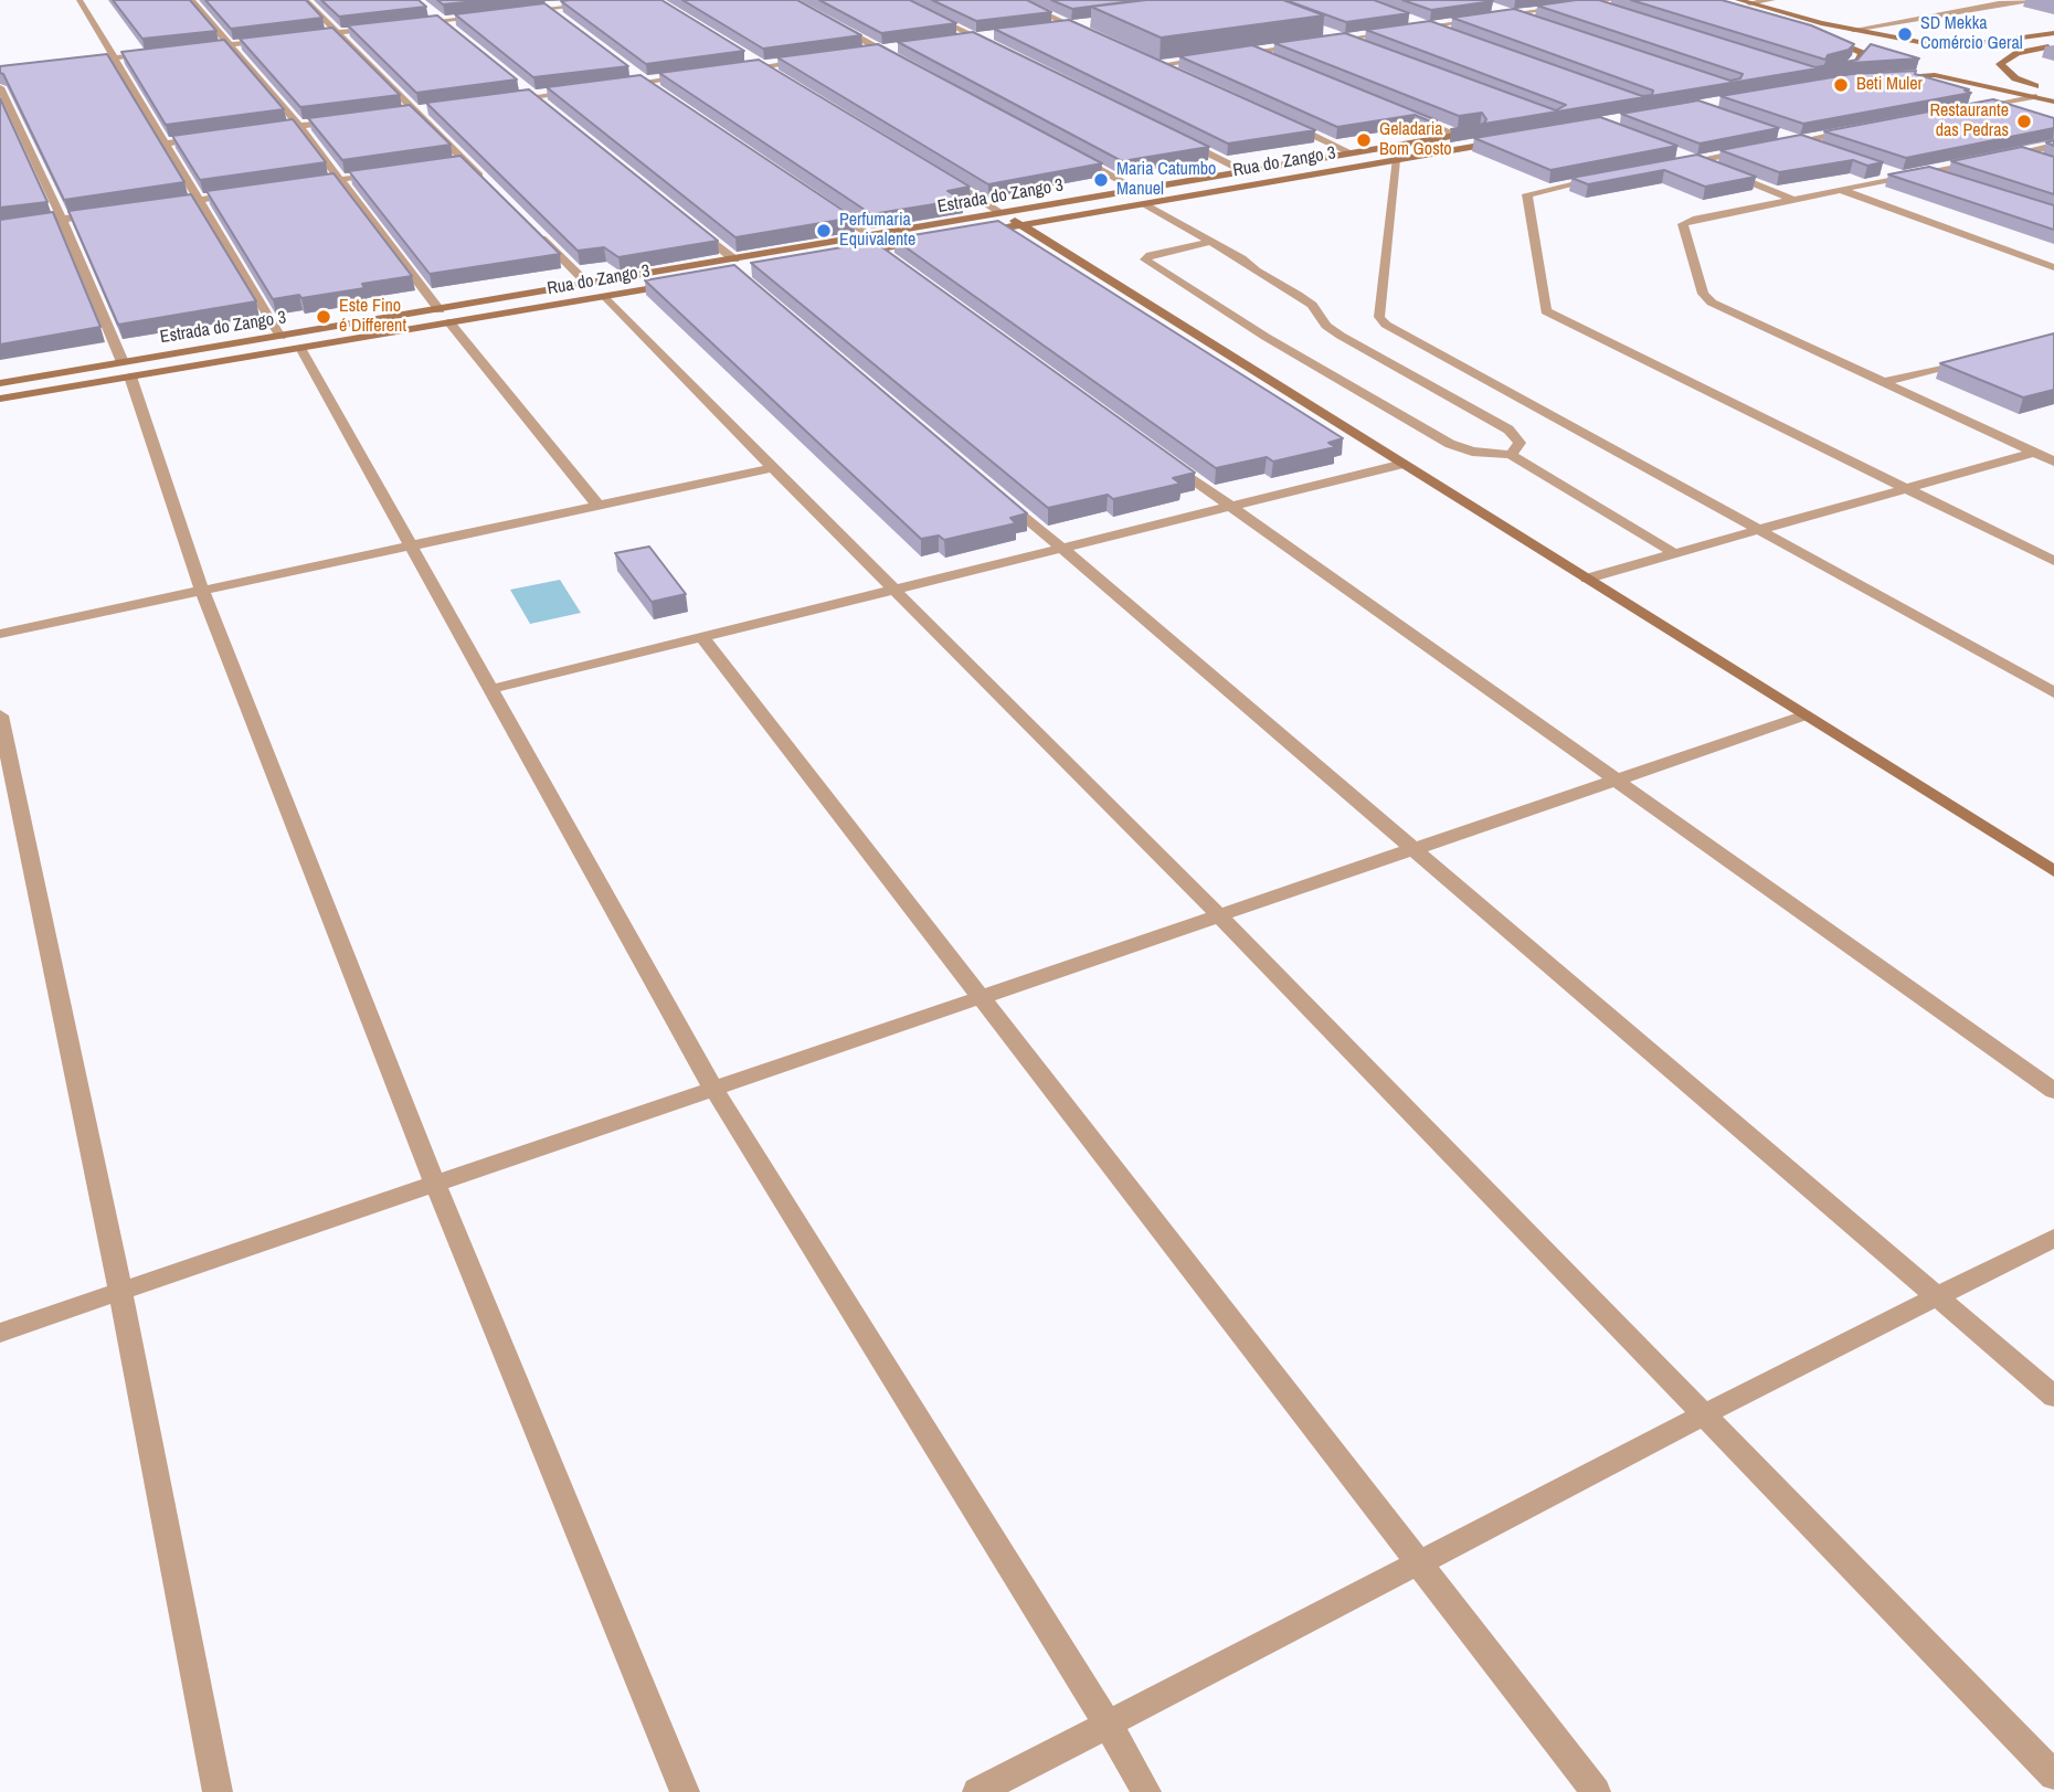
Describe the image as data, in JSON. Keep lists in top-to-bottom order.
{
  "streets": {
    "street": ["Rua do Zango 3", "Estrada do Zango 3"]
  },
  "crossings": [
    ["Rua do Zango 3", "Estrada do Zango 3"]
  ],
  "places": [
    "SD Mekka Comércio Geral",
    "Beti Muler",
    "Restaurante das Pedras",
    "Geladaria Bom Gosto",
    "Maria Catumbo Manuel",
    "Perfumaria Equivalente",
    "Este Fino é Different"
  ]
}
